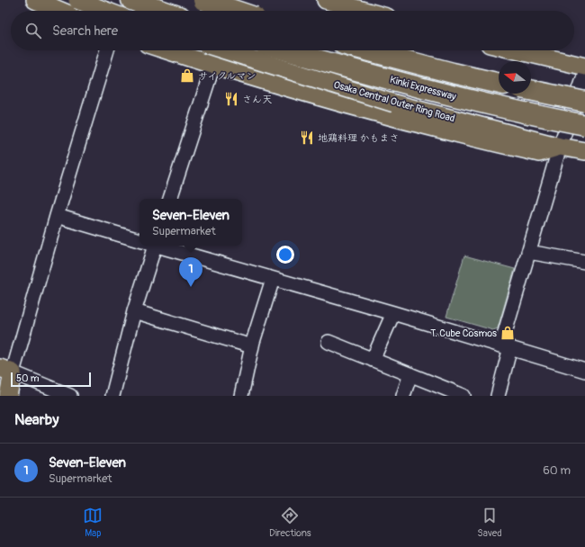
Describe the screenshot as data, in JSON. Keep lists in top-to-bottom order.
{
  "streets": {
    "highway": ["Kinki Expressway"],
    "main road": ["Osaka Central Outer Ring Road"]
  },
  "places": {
    "shop": ["サイクルマン", "T. Cube Cosmos"],
    "restaurant": ["さん天", "地鶏料理 かもまさ"]
  },
  "scale_bar": "50 m",
  "north": "left",
  "page": {
    "search": "Search here",
    "popup": ["Seven-Eleven", "Supermarket"],
    "pins": "1",
    "scale": "50 m",
    "heading": "Nearby",
    "list": [
      {
        "mark": "1",
        "name": "Seven-Eleven",
        "note": "Supermarket",
        "value": "60 m"
      }
    ],
    "nav": ["Map", "Directions", "Saved"]
  }
}
